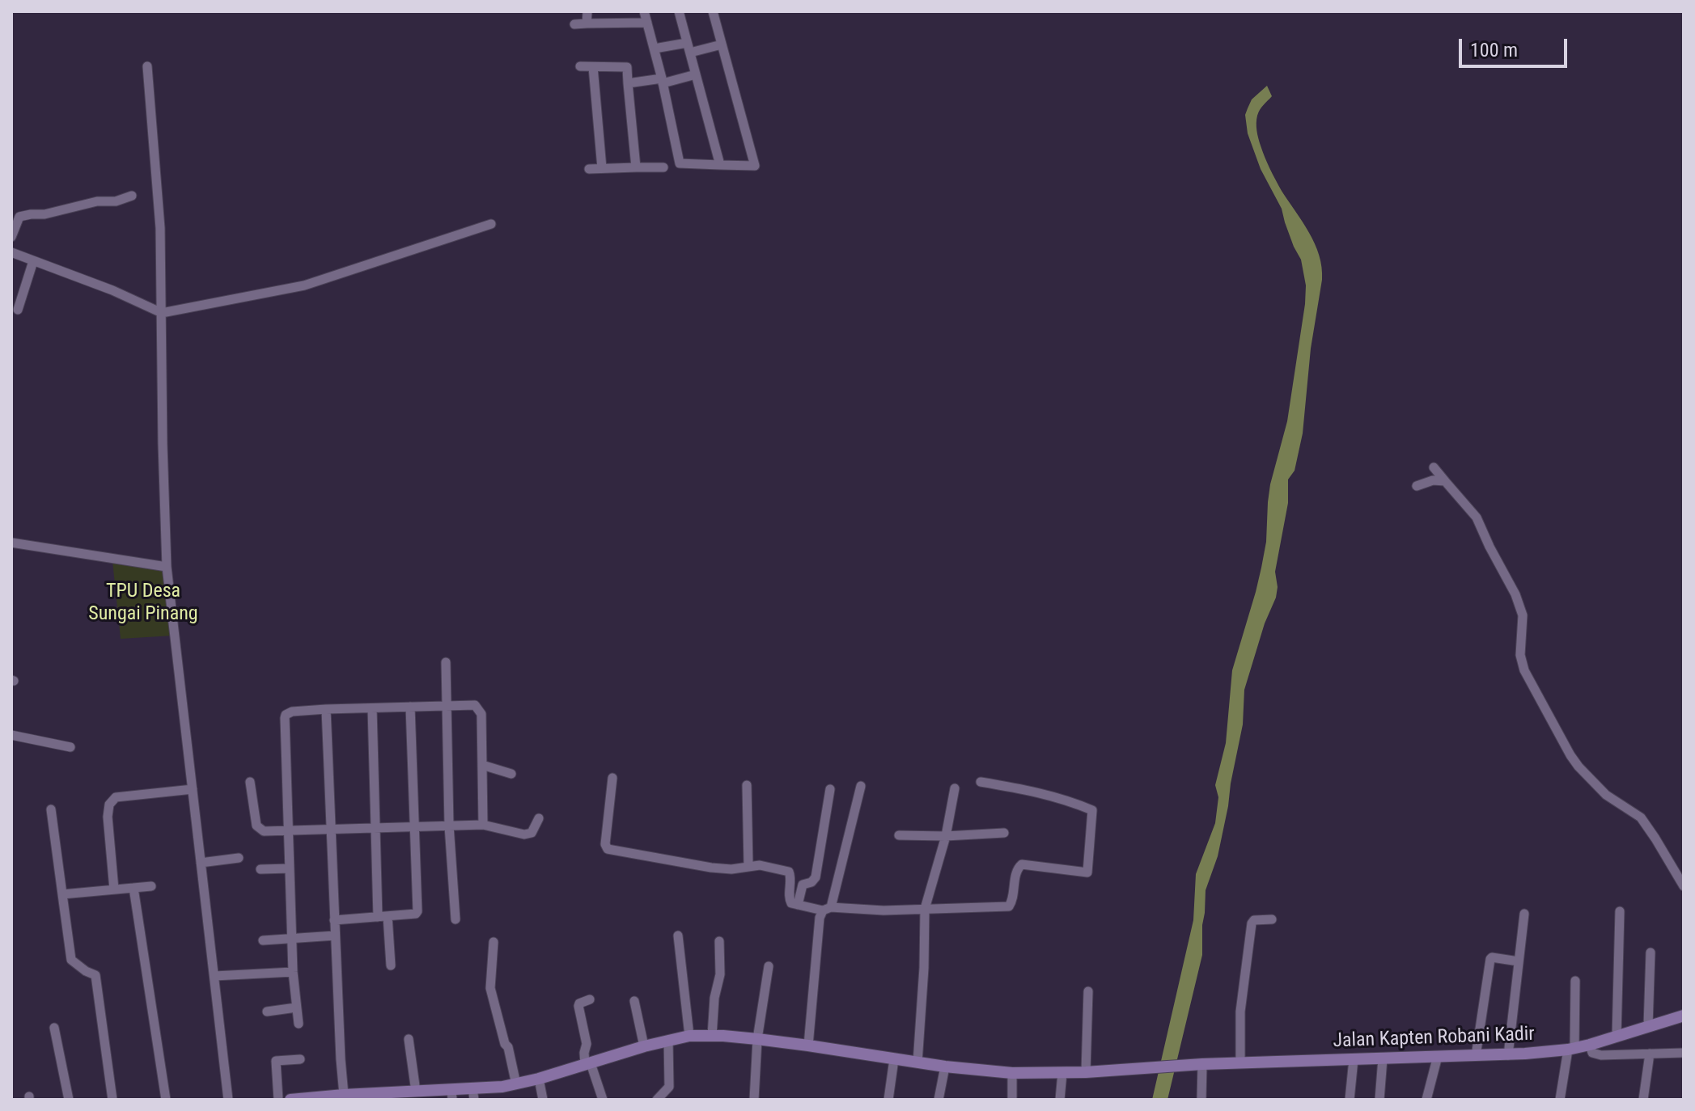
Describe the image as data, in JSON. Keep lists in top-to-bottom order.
{
  "streets": {
    "main road": ["Jalan Kapten Robani Kadir"]
  },
  "parks": ["TPU Desa Sungai Pinang"],
  "scale_bar": "100 m"
}
